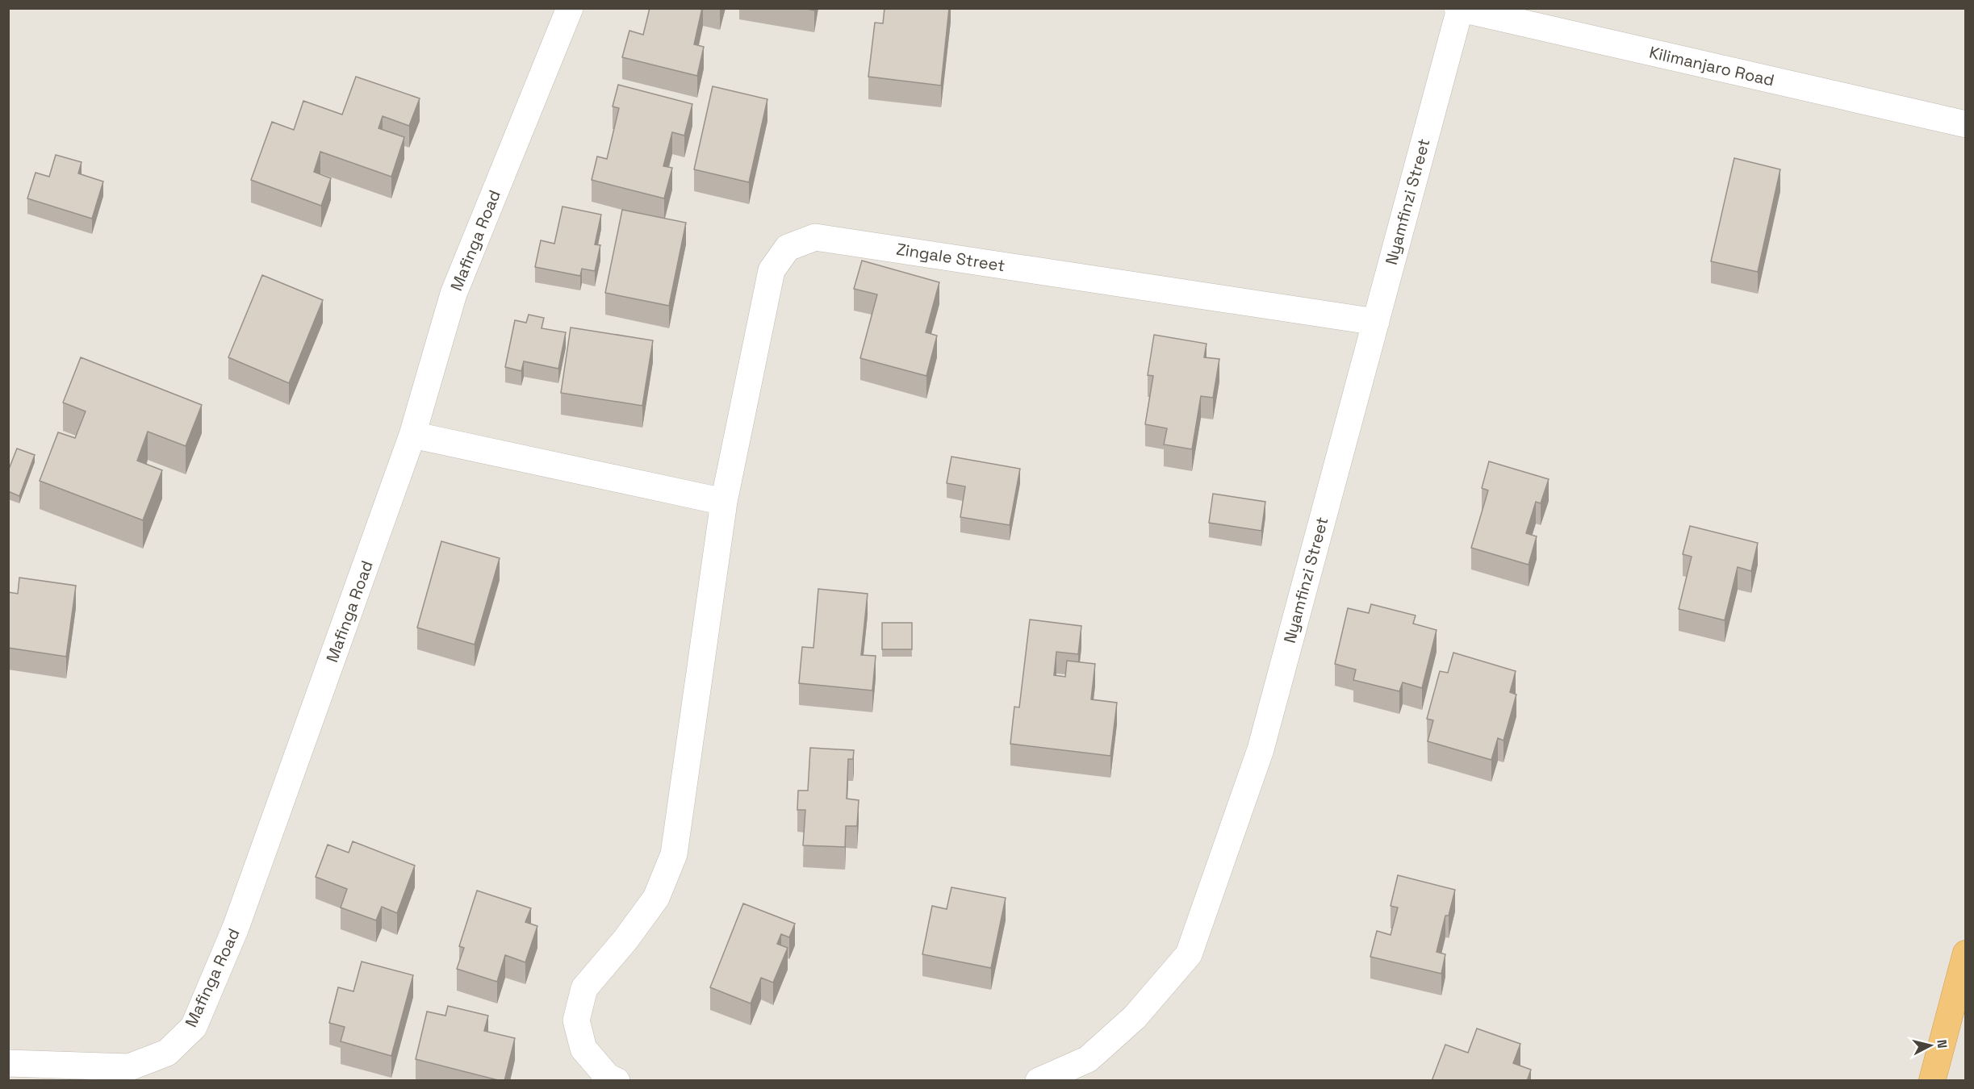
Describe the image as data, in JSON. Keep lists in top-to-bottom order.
{
  "streets": {
    "street": [
      "Kilimanjaro Road",
      "Nyamfinzi Street",
      "Mafinga Road",
      "Zingale Street"
    ]
  },
  "crossings": [
    ["Kilimanjaro Road", "Nyamfinzi Street"],
    ["Nyamfinzi Street", "Zingale Street"]
  ],
  "north": "right"
}
